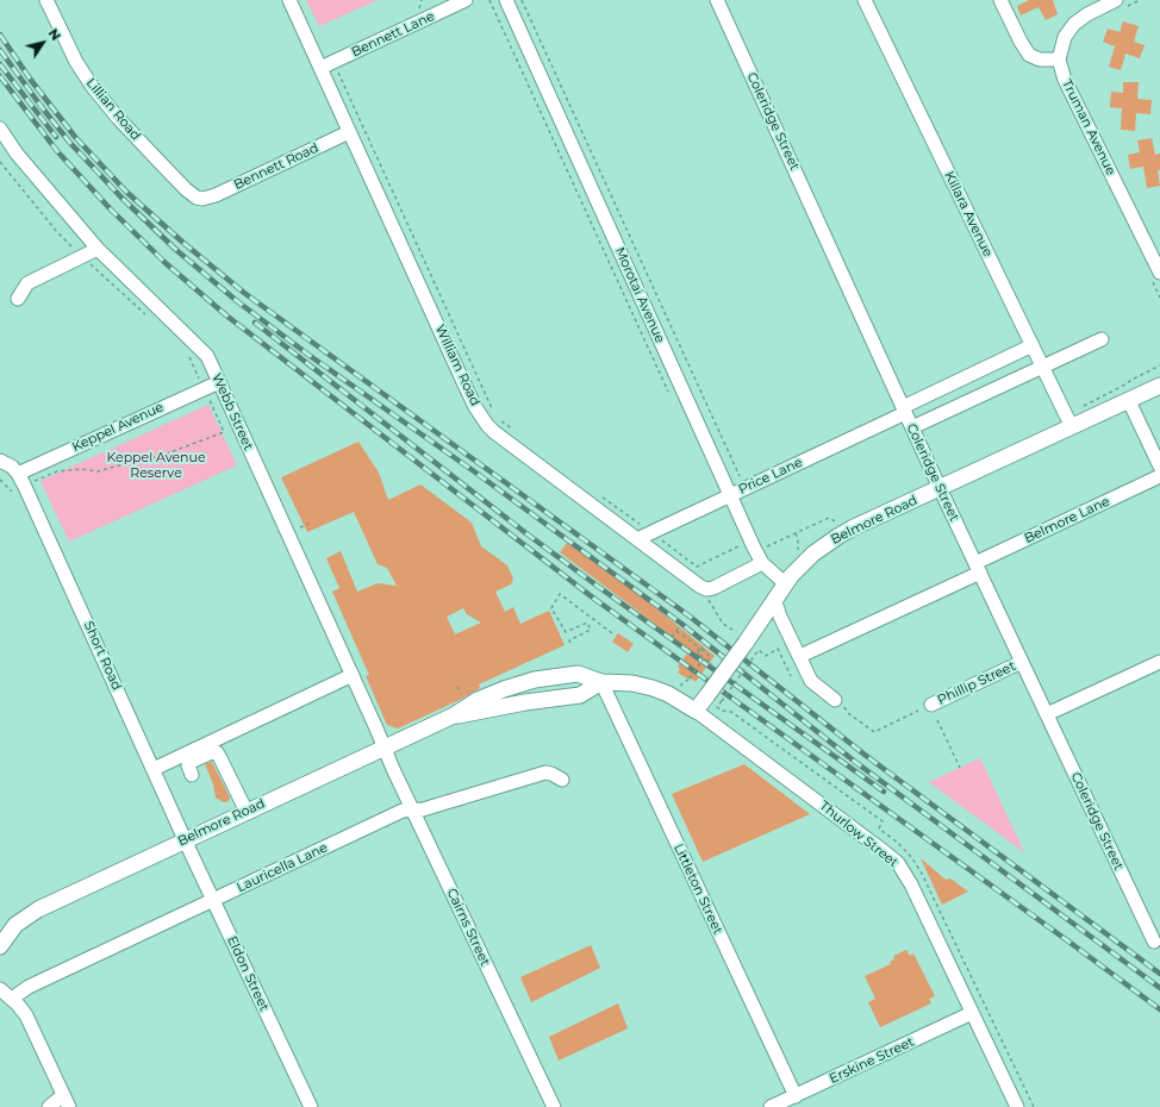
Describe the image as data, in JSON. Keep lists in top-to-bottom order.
{
  "streets": {
    "main road": ["Belmore Road"],
    "street": [
      "Bennett Lane",
      "Lillian Road",
      "Coleridge Street",
      "Truman Avenue",
      "Bennett Road",
      "Killara Avenue",
      "Morotai Avenue",
      "William Road",
      "Webb Street",
      "Keppel Avenue",
      "Price Lane",
      "Belmore Lane",
      "Short Road",
      "Phillip Street",
      "Thurlow Street",
      "Lauricella Lane",
      "Littleton Street",
      "Cairns Street",
      "Eldon Street",
      "Erskine Street"
    ]
  },
  "crossings": [
    ["Bennett Lane", "William Road"],
    ["Lillian Road", "Bennett Road"],
    ["Coleridge Street", "Price Lane"],
    ["Coleridge Street", "Belmore Road"],
    ["Coleridge Street", "Belmore Lane"],
    ["Coleridge Street", "Phillip Street"],
    ["Bennett Road", "William Road"],
    ["Killara Avenue", "Price Lane"],
    ["Killara Avenue", "Belmore Road"],
    ["Morotai Avenue", "Price Lane"],
    ["Morotai Avenue", "Belmore Road"],
    ["William Road", "Price Lane"],
    ["Webb Street", "Keppel Avenue"],
    ["Webb Street", "Belmore Road"],
    ["Webb Street", "Cairns Street"],
    ["Keppel Avenue", "Short Road"],
    ["Belmore Road", "Short Road"],
    ["Belmore Road", "Thurlow Street"],
    ["Belmore Road", "Littleton Street"],
    ["Belmore Road", "Cairns Street"],
    ["Belmore Road", "Eldon Street"],
    ["Short Road", "Eldon Street"],
    ["Thurlow Street", "Erskine Street"],
    ["Lauricella Lane", "Cairns Street"],
    ["Lauricella Lane", "Eldon Street"],
    ["Littleton Street", "Erskine Street"]
  ],
  "parks": ["Keppel Avenue Reserve"],
  "north": "top right"
}
